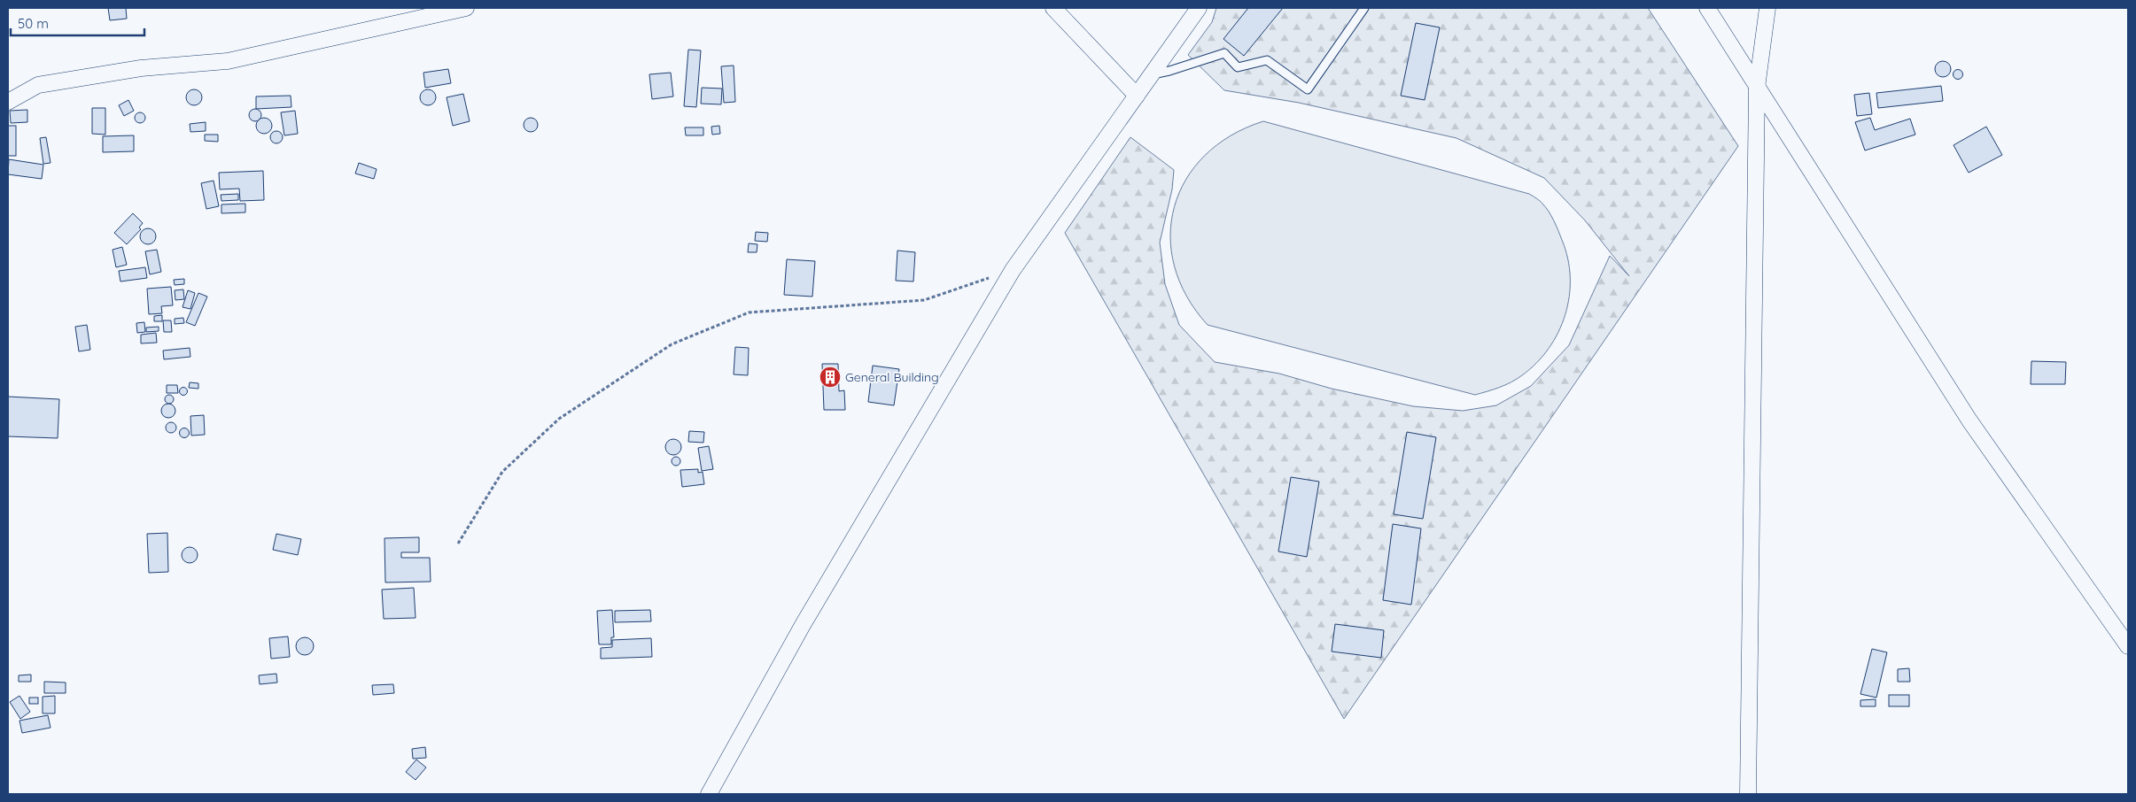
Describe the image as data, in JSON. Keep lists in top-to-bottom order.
{
  "places": {
    "building": ["General Building"]
  },
  "scale_bar": "50 m"
}
